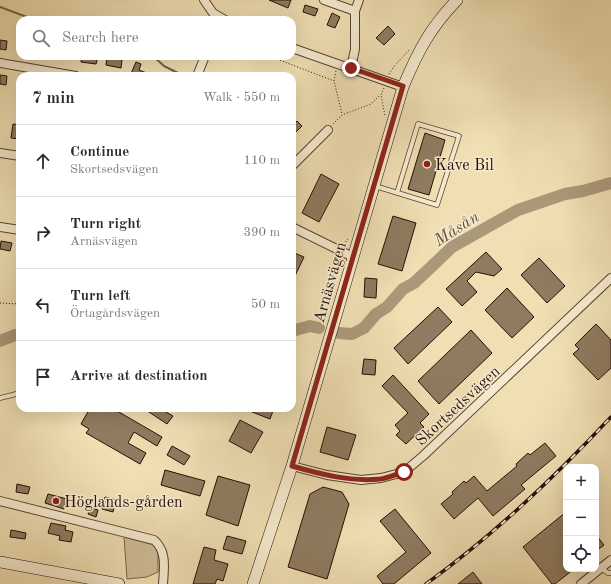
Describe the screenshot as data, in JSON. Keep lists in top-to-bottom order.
{
  "streets": {
    "street": ["Arnäsvägen", "Skortsedsvägen"]
  },
  "crossings": [
    ["Arnäsvägen", "Skortsedsvägen"]
  ],
  "water": ["Måsån"],
  "places": ["Kave Bil", "Höglands-gården"],
  "page": {
    "search": "Search here",
    "heading": ["7 min", "Walk · 550 m"],
    "list": [
      ["Continue", "Skortsedsvägen", "110 m"],
      ["Turn right", "Arnäsvägen", "390 m"],
      ["Turn left", "Örtagårdsvägen", "50 m"],
      "Arrive at destination"
    ],
    "map_buttons": ["+", "−"]
  }
}
